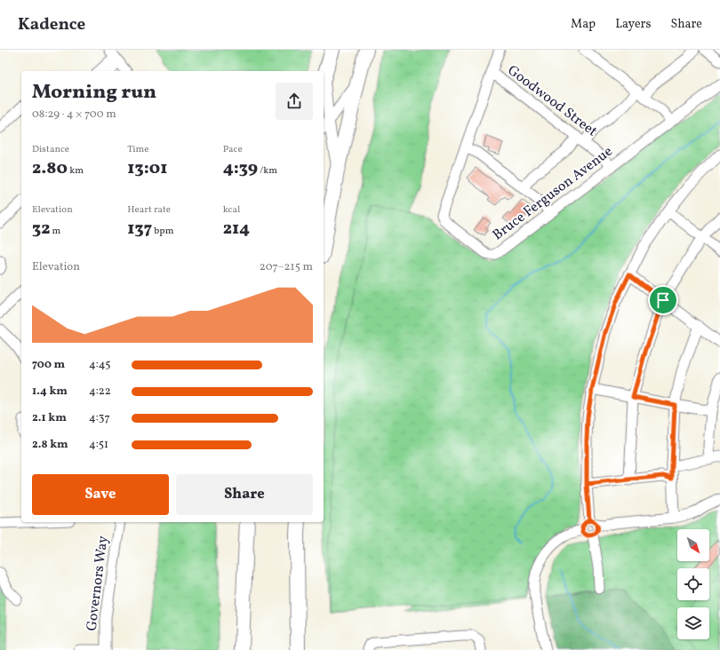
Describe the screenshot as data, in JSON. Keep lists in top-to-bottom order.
{
  "streets": {
    "street": ["Goodwood Street", "Bruce Ferguson Avenue", "Governors Way"]
  },
  "crossings": [
    ["Goodwood Street", "Bruce Ferguson Avenue"]
  ],
  "north": "bottom right",
  "page": {
    "header": "Kadence",
    "nav": ["Map", "Layers", "Share"],
    "heading": ["Morning run", "08:29 · 4 × 700 m"],
    "stats": [
      ["Distance", "2.80 km"],
      ["Time", "13:01"],
      ["Pace", "4:39 /km"],
      ["Elevation", "32 m"],
      ["Heart rate", "137 bpm"],
      ["kcal", "214"]
    ],
    "chart": ["Elevation", "207–215 m"],
    "list": [
      {
        "name": "700 m",
        "note": "4:45"
      },
      {
        "name": "1.4 km",
        "note": "4:22"
      },
      {
        "name": "2.1 km",
        "note": "4:37"
      },
      {
        "name": "2.8 km",
        "note": "4:51"
      }
    ],
    "buttons": ["Save", "Share"]
  }
}
